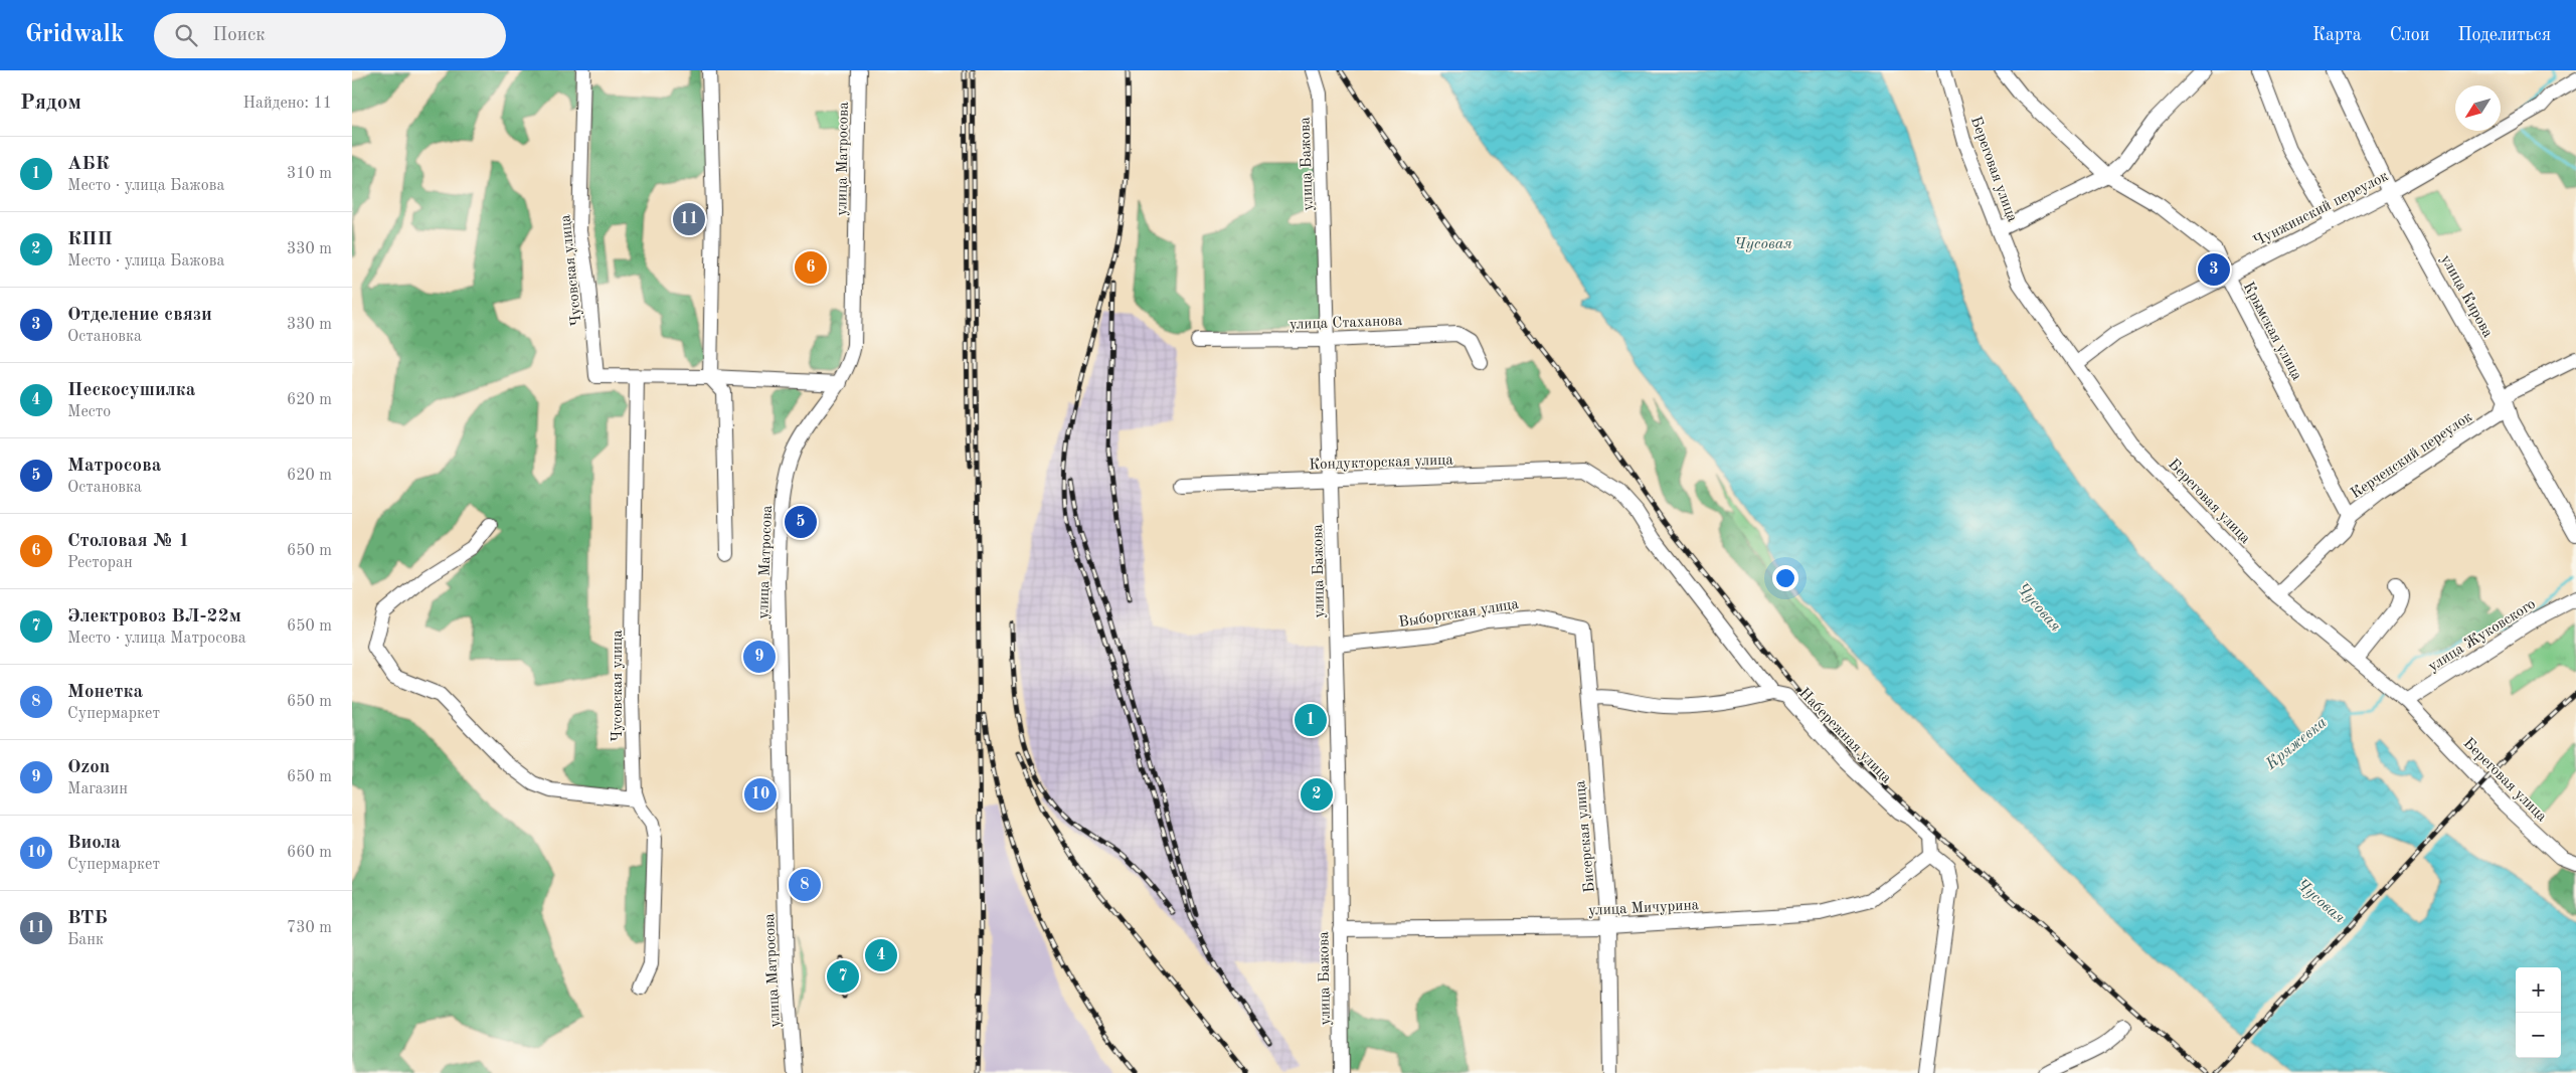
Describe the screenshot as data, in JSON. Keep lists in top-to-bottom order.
{
  "streets": {
    "street": [
      "улица Матросова",
      "улица Бажова",
      "Береговая улица",
      "Чунжинский переулок",
      "Чусовская улица",
      "улица Кирова",
      "улица Стаханова",
      "Крымская улица",
      "Керченский переулок",
      "Кондукторская улица",
      "Выборгская улица",
      "улица Жуковского",
      "Набережная улица",
      "Бисерская улица",
      "улица Мичурина"
    ]
  },
  "crossings": [
    ["улица Бажова", "улица Стаханова"],
    ["улица Бажова", "Кондукторская улица"],
    ["улица Бажова", "Выборгская улица"],
    ["улица Бажова", "улица Мичурина"],
    ["Береговая улица", "Чунжинский переулок"],
    ["Береговая улица", "Керченский переулок"],
    ["Береговая улица", "улица Жуковского"],
    ["Чунжинский переулок", "улица Кирова"],
    ["Чунжинский переулок", "Крымская улица"],
    ["улица Кирова", "Керченский переулок"],
    ["Крымская улица", "Керченский переулок"],
    ["Кондукторская улица", "Набережная улица"],
    ["Выборгская улица", "Бисерская улица"],
    ["Набережная улица", "улица Мичурина"],
    ["Бисерская улица", "улица Мичурина"]
  ],
  "water": ["Чусовая", "Кряжевка"],
  "north": "bottom left",
  "page": {
    "header": "Gridwalk",
    "search": "Поиск",
    "nav": ["Карта", "Слои", "Поделиться"],
    "heading": ["Рядом", "Найдено: 11"],
    "list": [
      {
        "mark": "1",
        "name": "АБК",
        "note": "Место · улица Бажова",
        "value": "310 m"
      },
      {
        "mark": "2",
        "name": "КПП",
        "note": "Место · улица Бажова",
        "value": "330 m"
      },
      {
        "mark": "3",
        "name": "Отделение связи",
        "note": "Остановка",
        "value": "330 m"
      },
      {
        "mark": "4",
        "name": "Пескосушилка",
        "note": "Место",
        "value": "620 m"
      },
      {
        "mark": "5",
        "name": "Матросова",
        "note": "Остановка",
        "value": "620 m"
      },
      {
        "mark": "6",
        "name": "Столовая № 1",
        "note": "Ресторан",
        "value": "650 m"
      },
      {
        "mark": "7",
        "name": "Электровоз ВЛ-22м",
        "note": "Место · улица Матросова",
        "value": "650 m"
      },
      {
        "mark": "8",
        "name": "Монетка",
        "note": "Супермаркет",
        "value": "650 m"
      },
      {
        "mark": "9",
        "name": "Ozon",
        "note": "Магазин",
        "value": "650 m"
      },
      {
        "mark": "10",
        "name": "Виола",
        "note": "Супермаркет",
        "value": "660 m"
      },
      {
        "mark": "11",
        "name": "ВТБ",
        "note": "Банк",
        "value": "730 m"
      }
    ],
    "pins": [
      "11",
      "6",
      "3",
      "5",
      "9",
      "1",
      "2",
      "10",
      "8",
      "4",
      "7"
    ],
    "map_buttons": ["+", "−"]
  }
}
